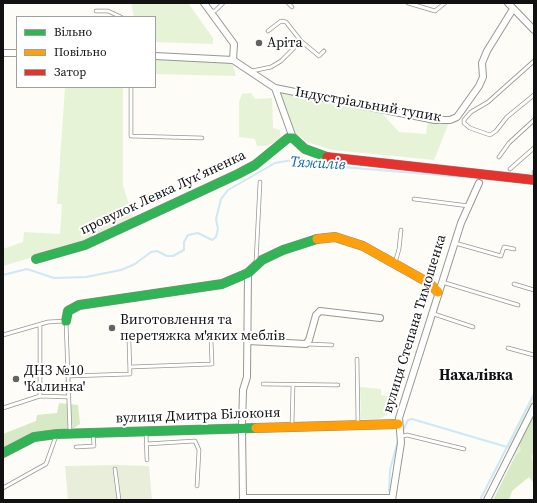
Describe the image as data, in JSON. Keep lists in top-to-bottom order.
{
  "streets": {
    "street": [
      "Індустріальний тупик",
      "провулок Левка Лукʼяненка",
      "вулиця Степана Тимошенка",
      "вулиця Дмитра Білоконя"
    ]
  },
  "crossings": [
    ["вулиця Степана Тимошенка", "вулиця Дмитра Білоконя"]
  ],
  "districts": ["Нахалівка"],
  "water": ["Тяжилів"],
  "places": ["Аріта", "Виготовлення та перетяжка м'яких меблів", "ДНЗ №10 'Калинка'"],
  "legend": ["Вільно", "Повільно", "Затор"]
}
